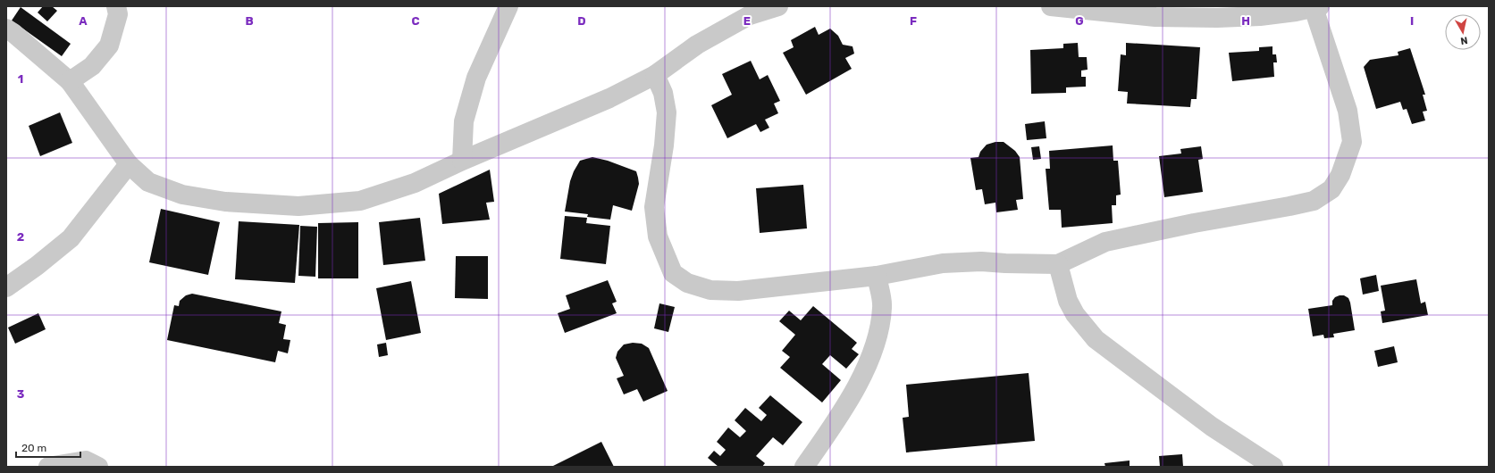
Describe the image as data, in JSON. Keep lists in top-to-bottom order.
{
  "scale_bar": "20 m",
  "north": "bottom",
  "grid": {
    "columns": [
      "A",
      "B",
      "C",
      "D",
      "E",
      "F",
      "G",
      "H",
      "I"
    ],
    "rows": ["1", "2", "3"]
  }
}
